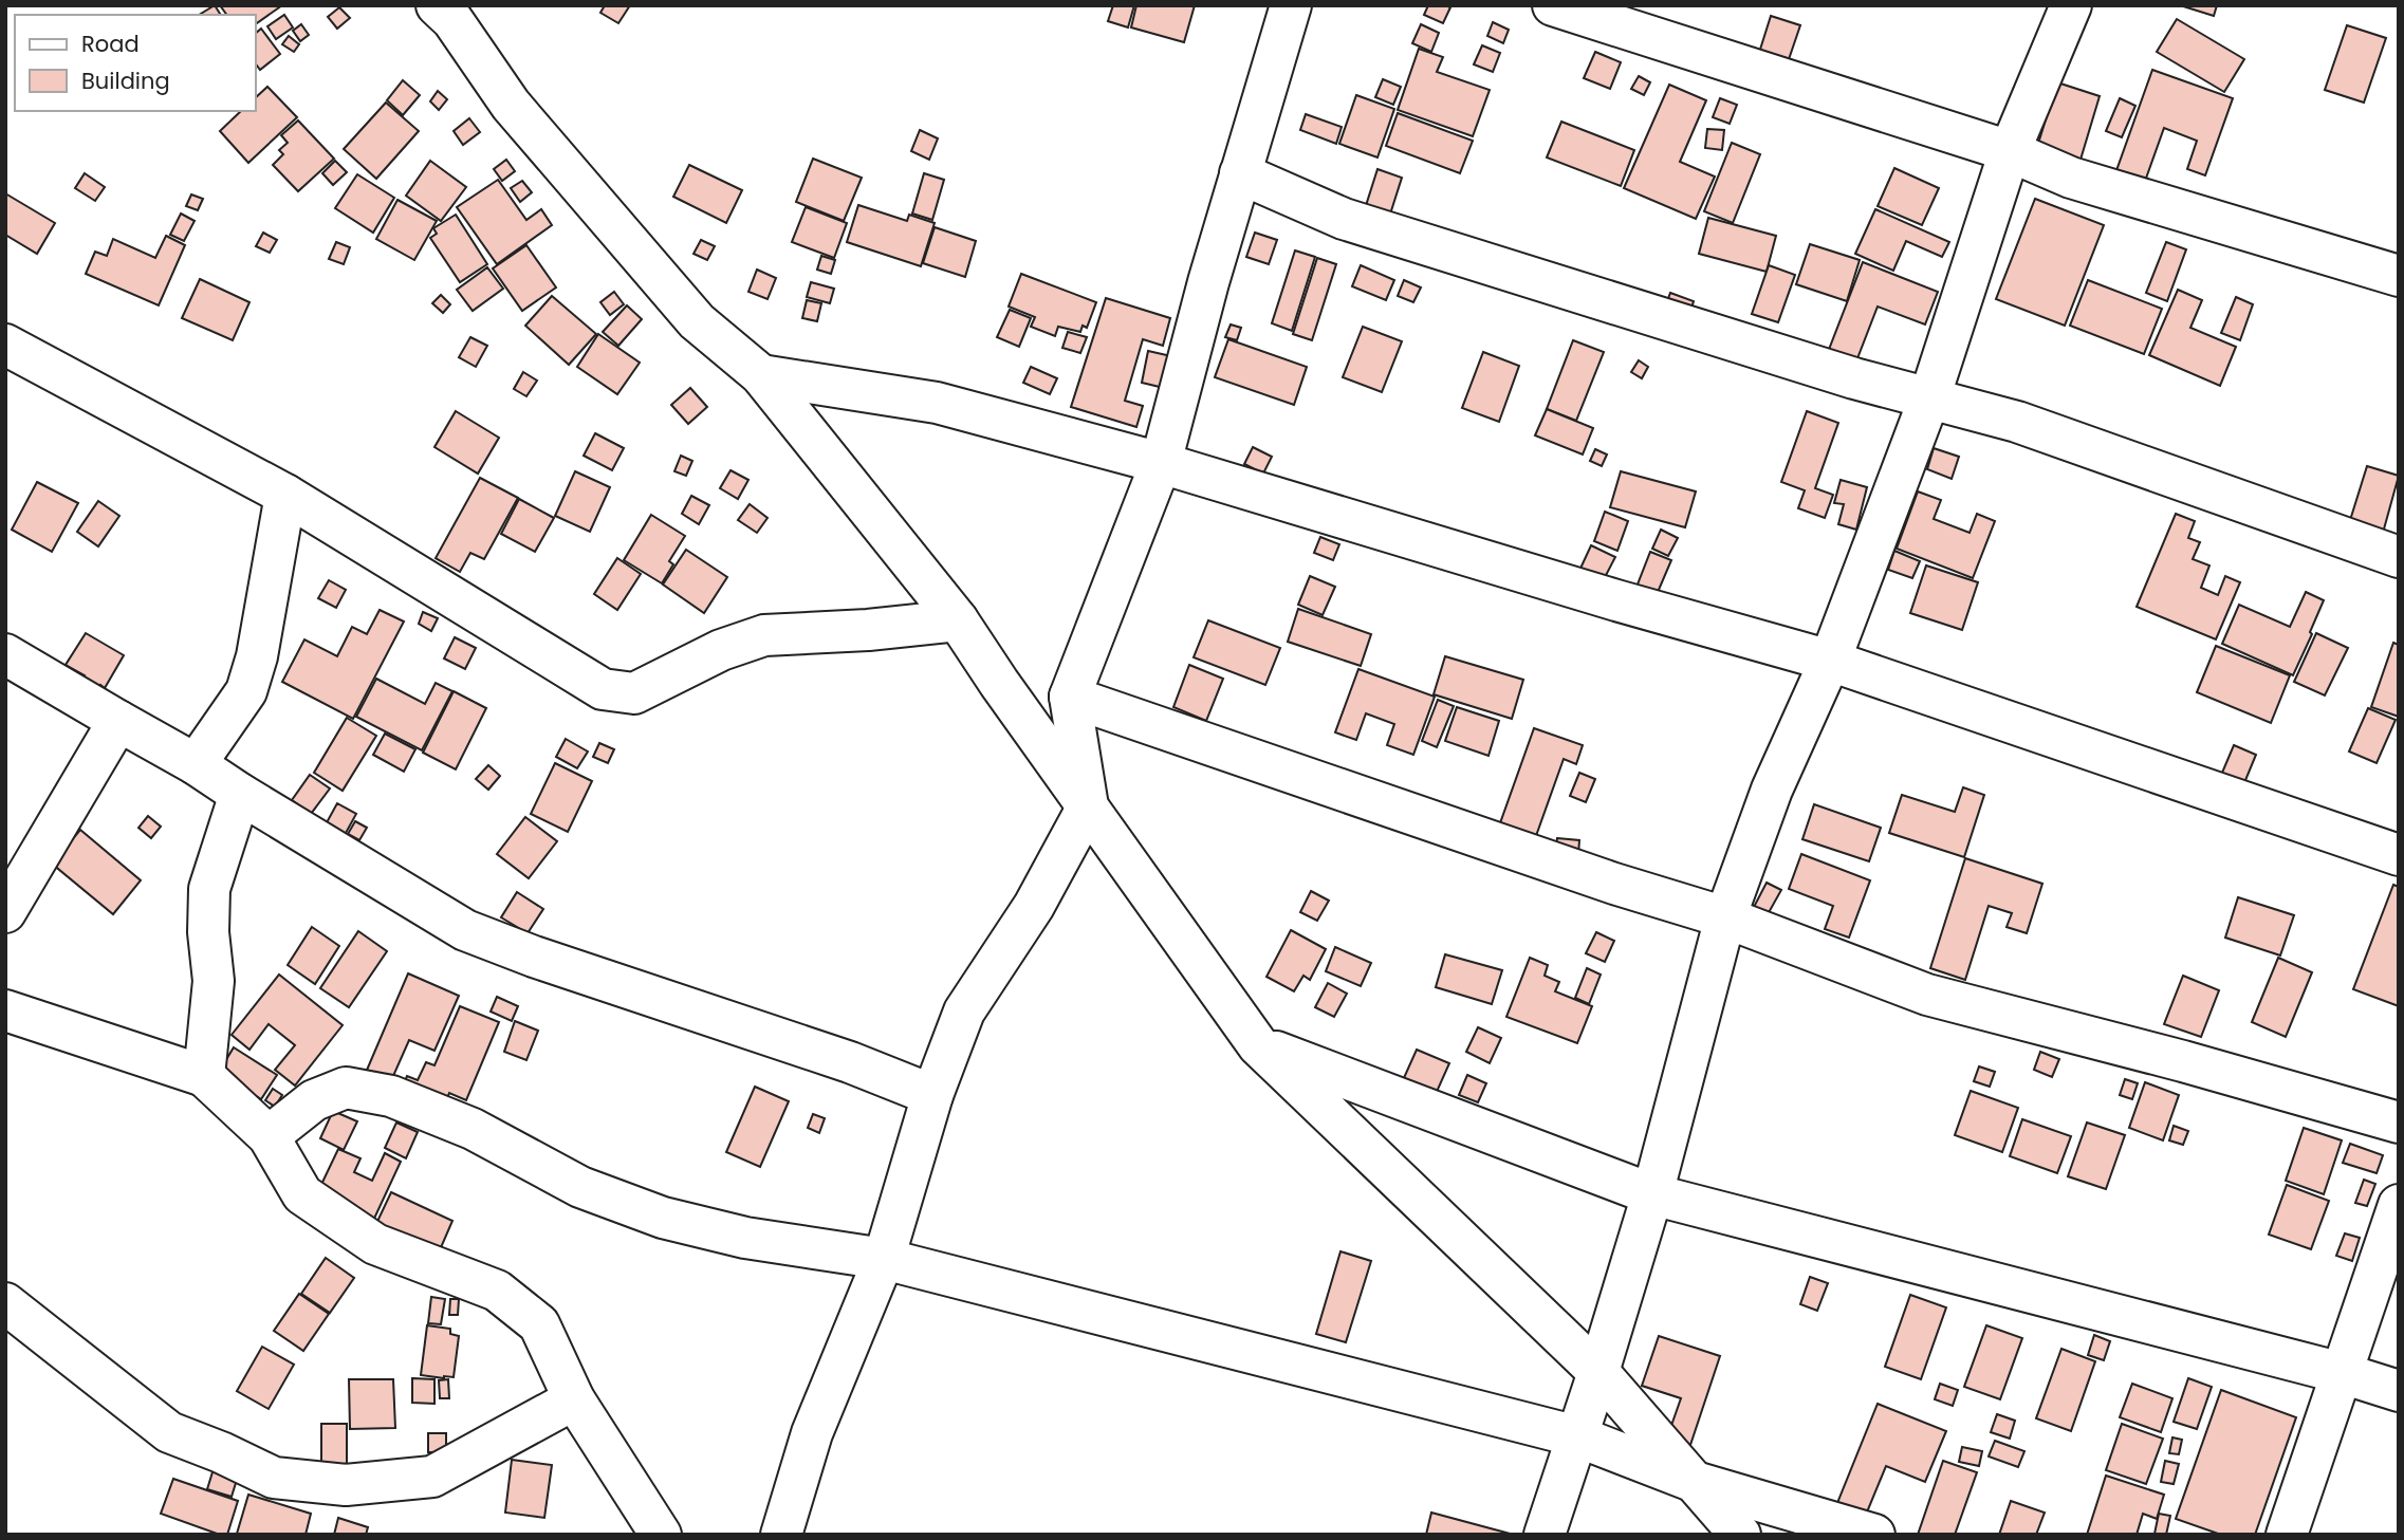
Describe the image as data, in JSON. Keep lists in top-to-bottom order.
{
  "legend": ["Road", "Building"]
}
